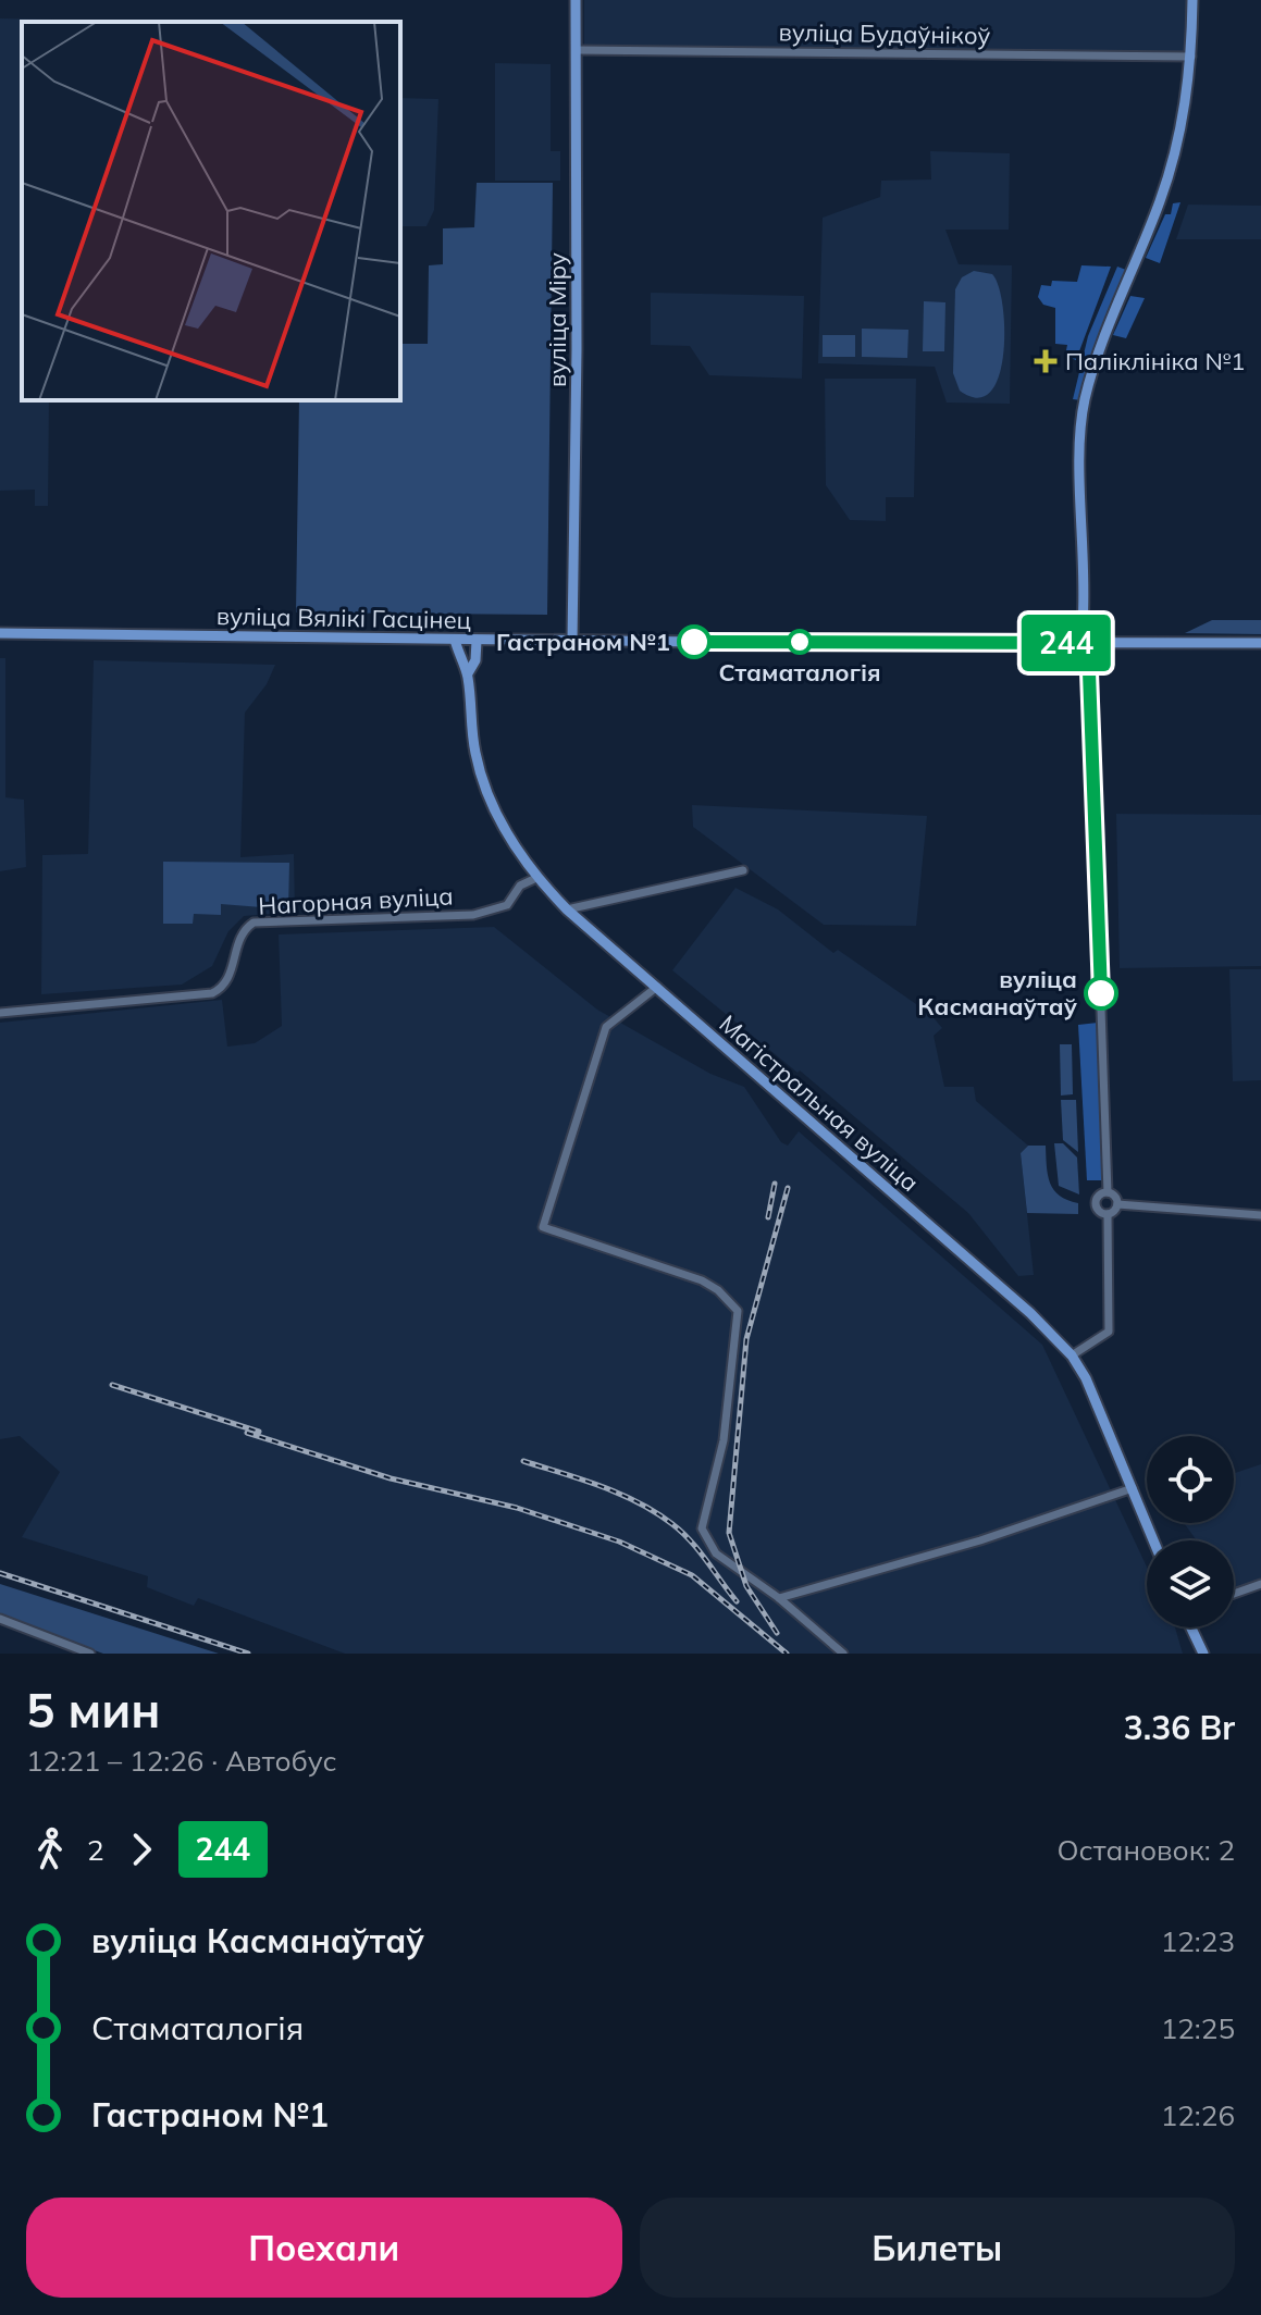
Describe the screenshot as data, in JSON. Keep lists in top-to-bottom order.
{
  "streets": {
    "main road": ["вуліца Міру", "вуліца Вялікі Гасцінец", "Магістральная вуліца"],
    "street": ["вуліца Будаўнікоў", "Нагорная вуліца"]
  },
  "crossings": [
    ["вуліца Будаўнікоў", "вуліца Міру"],
    ["вуліца Міру", "вуліца Вялікі Гасцінец"],
    ["Нагорная вуліца", "Магістральная вуліца"]
  ],
  "places": {
    "health": ["Паліклініка №1"],
    "other": ["Гастраном №1", "Стаматалогія", "вуліца Касманаўтаў"]
  },
  "lines": ["bus line 244"],
  "page": {
    "on_map": "244",
    "heading": ["5 мин", "12:21 – 12:26 · Автобус", "3.36 Br"],
    "legs": ["2", "244", "Остановок: 2"],
    "list": [
      {
        "name": "вуліца Касманаўтаў",
        "value": "12:23"
      },
      {
        "name": "Стаматалогія",
        "value": "12:25"
      },
      {
        "name": "Гастраном №1",
        "value": "12:26"
      }
    ],
    "buttons": ["Поехали", "Билеты"]
  }
}
